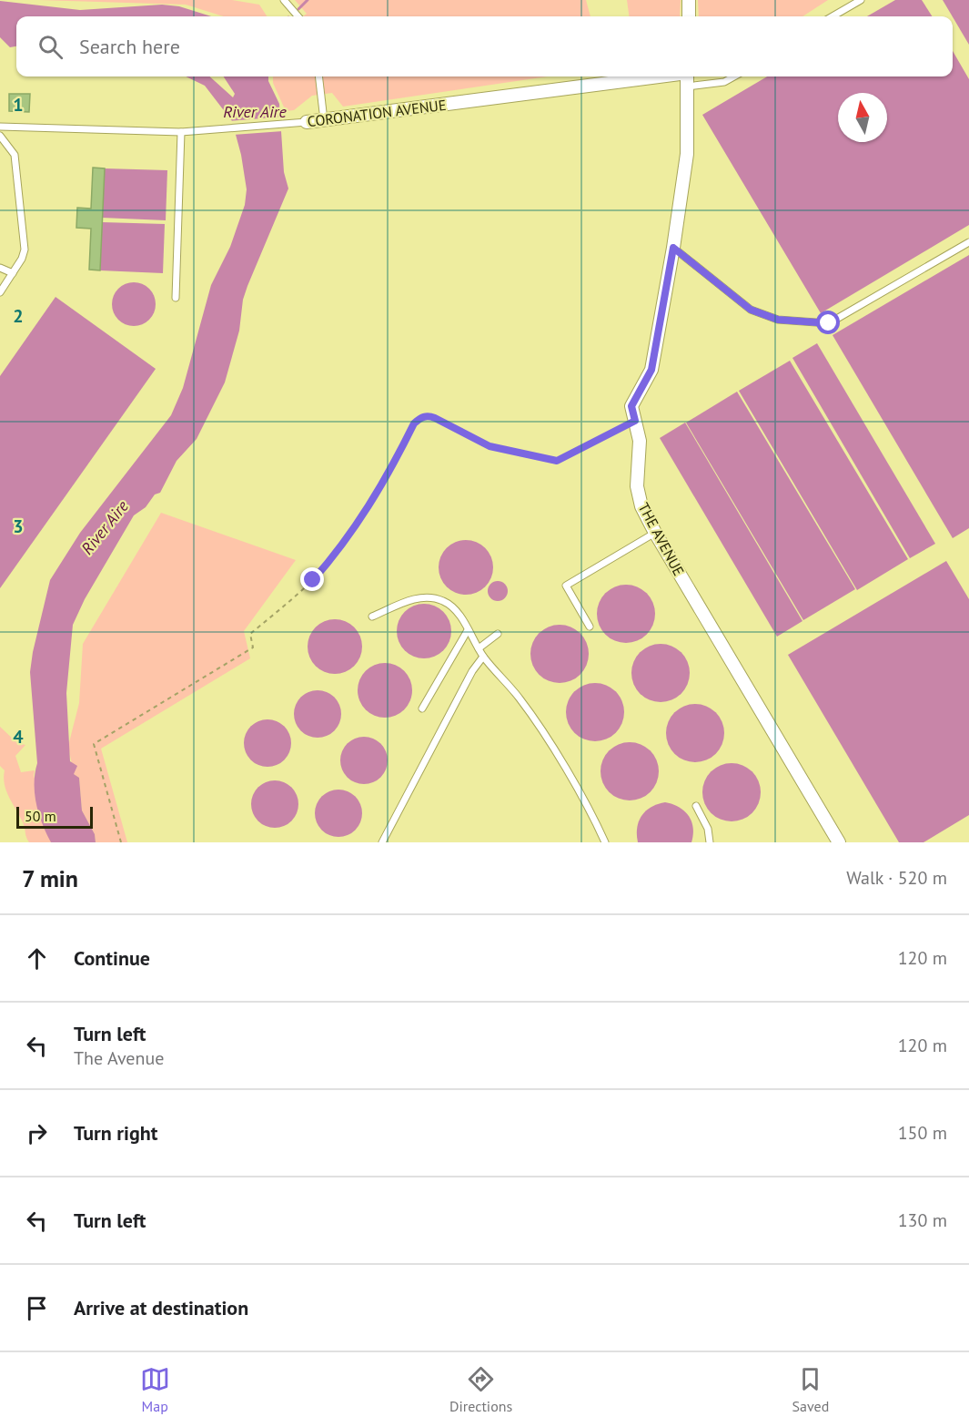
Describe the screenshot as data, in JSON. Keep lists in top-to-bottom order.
{
  "streets": {
    "street": ["CORONATION AVENUE", "THE AVENUE"]
  },
  "water": ["River Aire"],
  "scale_bar": "50 m",
  "north": "top",
  "page": {
    "search": "Search here",
    "scale": "50 m",
    "heading": ["7 min", "Walk · 520 m"],
    "list": [
      ["Continue", "120 m"],
      ["Turn left", "The Avenue", "120 m"],
      ["Turn right", "150 m"],
      ["Turn left", "130 m"],
      "Arrive at destination"
    ],
    "nav": ["Map", "Directions", "Saved"]
  },
  "grid": {
    "rows": [
      "1",
      "2",
      "3",
      "4"
    ]
  }
}
